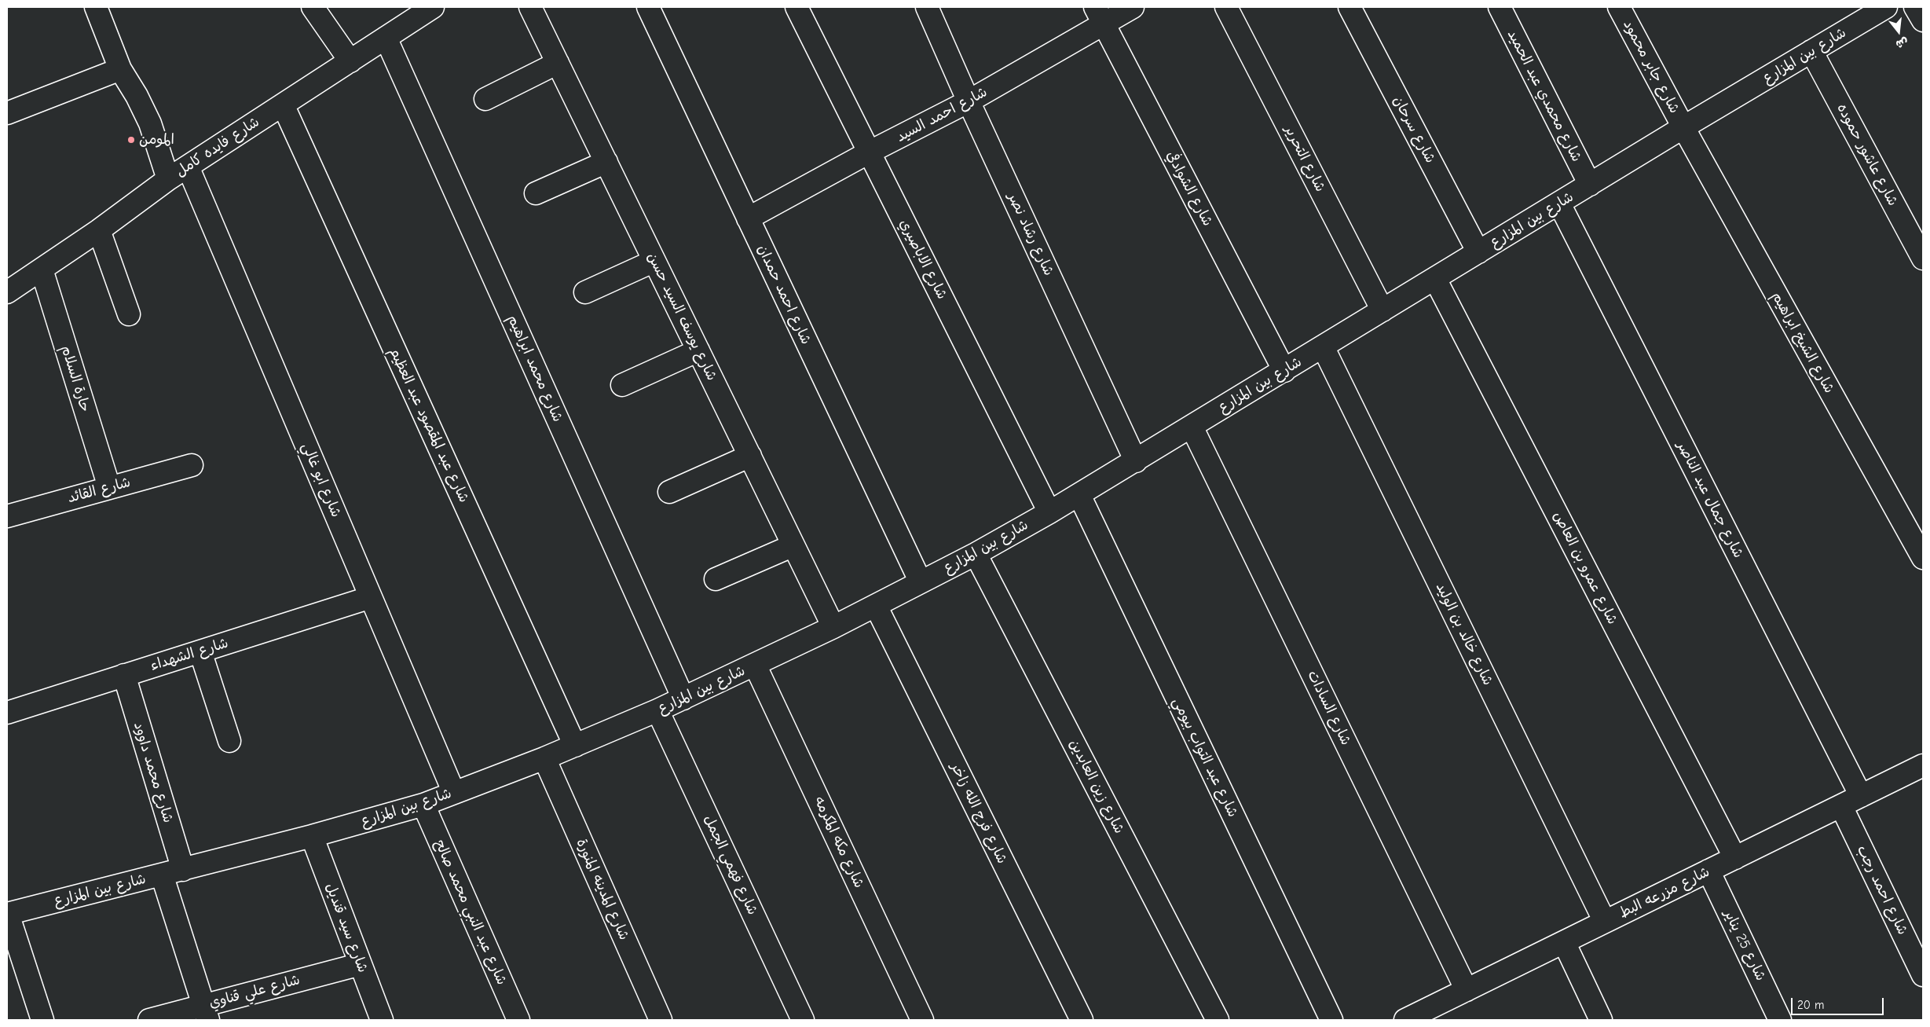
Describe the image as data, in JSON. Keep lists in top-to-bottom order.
{
  "streets": {
    "street": [
      "شارع بين المزارع",
      "شارع جابر محمود",
      "شارع محمدي عبد الحميد",
      "شارع احمد السيد",
      "شارع سرحان",
      "شارع فايده كامل",
      "شارع عاشور حموده",
      "شارع التحرير",
      "شارع الشوادفي",
      "شارع رشاد نصر",
      "شارع الاباصيري",
      "شارع احمد حمدان",
      "شارع يوسف السيد حسن",
      "شارع الشيخ ابراهيم",
      "شارع محمد ابراهيم",
      "حارة السلام",
      "شارع عبد المقصود عبد العظيم",
      "شارع ابو غالي",
      "شارع القائد",
      "شارع جمال عبد الناصر",
      "شارع عمرو بن العاص",
      "شارع خالد بن الوليد",
      "شارع الشهداء",
      "شارع السادات",
      "شارع عبد التواب بيومي",
      "شارع محمد داوود",
      "شارع زين العابدين",
      "شارع فرج الله زاخر",
      "شارع مكه المكرمه",
      "شارع فهمي الجمل",
      "شارع المدينه المنورة",
      "شارع احمد رجب",
      "شارع مزرعه البط",
      "شارع عبد النبي محمد صالح",
      "شارع سيد قنديل",
      "شارع 25 يناير",
      "شارع علي قناوي"
    ]
  },
  "crossings": [
    ["شارع بين المزارع", "شارع جابر محمود"],
    ["شارع بين المزارع", "شارع محمدي عبد الحميد"],
    ["شارع بين المزارع", "شارع سرحان"],
    ["شارع بين المزارع", "شارع عاشور حموده"],
    ["شارع بين المزارع", "شارع التحرير"],
    ["شارع بين المزارع", "شارع الشوادفي"],
    ["شارع بين المزارع", "شارع رشاد نصر"],
    ["شارع بين المزارع", "شارع الاباصيري"],
    ["شارع بين المزارع", "شارع احمد حمدان"],
    ["شارع بين المزارع", "شارع يوسف السيد حسن"],
    ["شارع بين المزارع", "شارع الشيخ ابراهيم"],
    ["شارع بين المزارع", "شارع محمد ابراهيم"],
    ["شارع بين المزارع", "شارع عبد المقصود عبد العظيم"],
    ["شارع بين المزارع", "شارع ابو غالي"],
    ["شارع بين المزارع", "شارع جمال عبد الناصر"],
    ["شارع بين المزارع", "شارع عمرو بن العاص"],
    ["شارع بين المزارع", "شارع خالد بن الوليد"],
    ["شارع بين المزارع", "شارع السادات"],
    ["شارع بين المزارع", "شارع عبد التواب بيومي"],
    ["شارع بين المزارع", "شارع محمد داوود"],
    ["شارع بين المزارع", "شارع زين العابدين"],
    ["شارع بين المزارع", "شارع فرج الله زاخر"],
    ["شارع بين المزارع", "شارع مكه المكرمه"],
    ["شارع بين المزارع", "شارع فهمي الجمل"],
    ["شارع بين المزارع", "شارع المدينه المنورة"],
    ["شارع بين المزارع", "شارع عبد النبي محمد صالح"],
    ["شارع بين المزارع", "شارع سيد قنديل"],
    ["شارع جابر محمود", "شارع الشيخ ابراهيم"],
    ["شارع احمد السيد", "شارع الشوادفي"],
    ["شارع احمد السيد", "شارع رشاد نصر"],
    ["شارع احمد السيد", "شارع الاباصيري"],
    ["شارع احمد السيد", "شارع احمد حمدان"],
    ["شارع فايده كامل", "شارع محمد ابراهيم"],
    ["شارع فايده كامل", "حارة السلام"],
    ["شارع فايده كامل", "شارع عبد المقصود عبد العظيم"],
    ["شارع فايده كامل", "شارع ابو غالي"],
    ["حارة السلام", "شارع القائد"],
    ["شارع ابو غالي", "شارع الشهداء"],
    ["شارع جمال عبد الناصر", "شارع مزرعه البط"],
    ["شارع عمرو بن العاص", "شارع مزرعه البط"],
    ["شارع خالد بن الوليد", "شارع مزرعه البط"],
    ["شارع الشهداء", "شارع محمد داوود"],
    ["شارع السادات", "شارع مزرعه البط"],
    ["شارع احمد رجب", "شارع مزرعه البط"],
    ["شارع مزرعه البط", "شارع 25 يناير"],
    ["شارع سيد قنديل", "شارع علي قناوي"]
  ],
  "places": ["المومن"],
  "scale_bar": "20 m",
  "north": "bottom"
}
